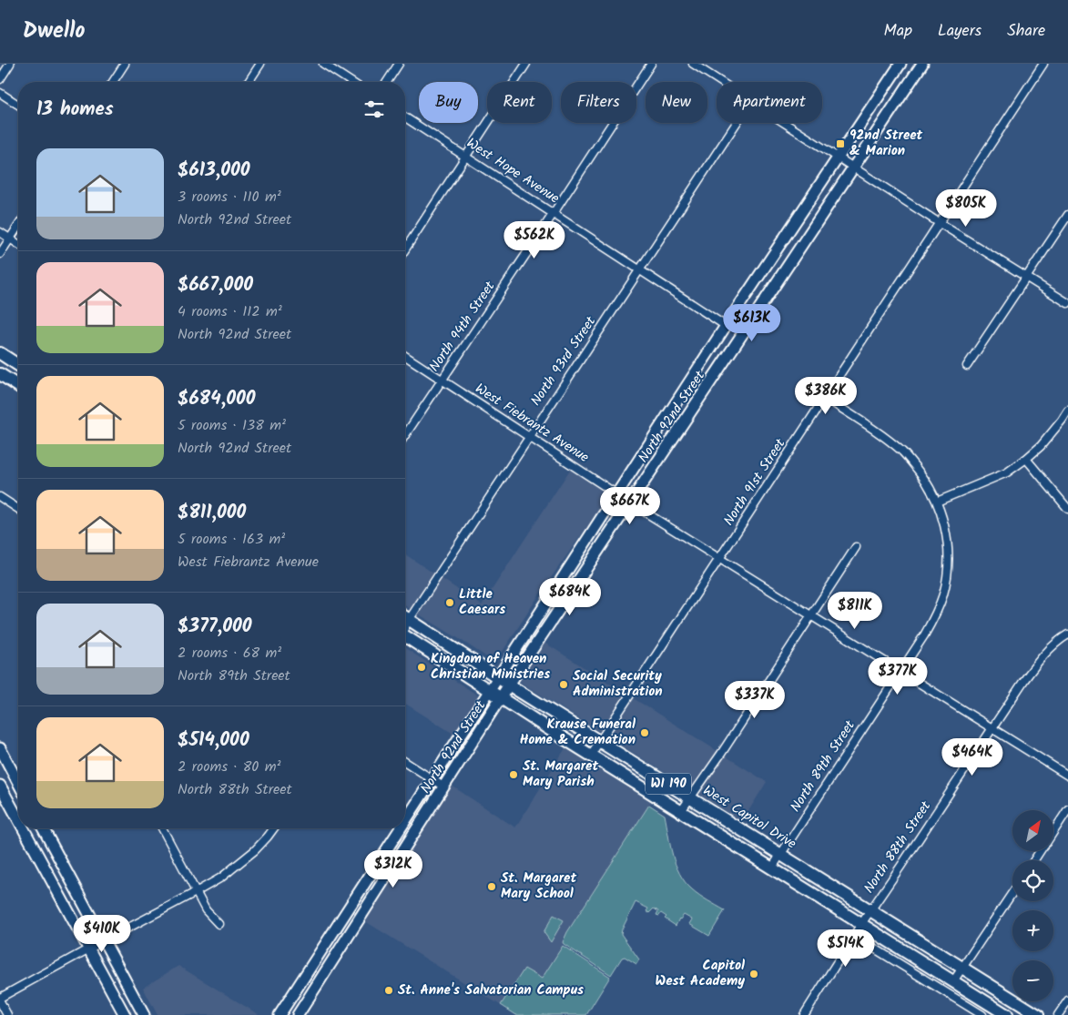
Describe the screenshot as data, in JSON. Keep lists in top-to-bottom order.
{
  "streets": {
    "main road": ["North 92nd Street", "WI 190", "West Capitol Drive"],
    "street": [
      "West Hope Avenue",
      "North 94th Street",
      "North 93rd Street",
      "West Fiebrantz Avenue",
      "North 91st Street",
      "North 89th Street",
      "North 88th Street"
    ]
  },
  "crossings": [
    ["West Hope Avenue", "North 94th Street"],
    ["West Hope Avenue", "North 93rd Street"],
    ["West Hope Avenue", "North 92nd Street"],
    ["North 94th Street", "West Fiebrantz Avenue"],
    ["North 93rd Street", "West Fiebrantz Avenue"],
    ["North 92nd Street", "West Fiebrantz Avenue"],
    ["North 92nd Street", "West Capitol Drive"],
    ["West Fiebrantz Avenue", "North 91st Street"],
    ["West Fiebrantz Avenue", "North 89th Street"],
    ["West Fiebrantz Avenue", "North 88th Street"],
    ["North 91st Street", "West Capitol Drive"],
    ["North 89th Street", "West Capitol Drive"],
    ["West Capitol Drive", "North 88th Street"]
  ],
  "places": {
    "transit": ["92nd Street & Marion"],
    "other": [
      "Little Caesars",
      "Kingdom of Heaven Christian Ministries",
      "Social Security Administration",
      "Krause Funeral Home & Cremation",
      "St. Margaret Mary Parish",
      "St. Margaret Mary School",
      "Capitol West Academy",
      "St. Anne's Salvatorian Campus"
    ]
  },
  "north": "top right",
  "page": {
    "header": "Dwello",
    "nav": ["Map", "Layers", "Share"],
    "chip": [
      "Buy",
      "Rent",
      "Filters",
      "New",
      "Apartment"
    ],
    "heading": "13 homes",
    "list": [
      {
        "name": "$613,000",
        "note": "3 rooms · 110 m² · North 92nd Street"
      },
      {
        "name": "$667,000",
        "note": "4 rooms · 112 m² · North 92nd Street"
      },
      {
        "name": "$684,000",
        "note": "5 rooms · 138 m² · North 92nd Street"
      },
      {
        "name": "$811,000",
        "note": "5 rooms · 163 m² · West Fiebrantz Avenue"
      },
      {
        "name": "$377,000",
        "note": "2 rooms · 68 m² · North 89th Street"
      },
      {
        "name": "$514,000",
        "note": "2 rooms · 80 m² · North 88th Street"
      }
    ],
    "price": [
      "$805K",
      "$562K",
      "$613K",
      "$386K",
      "$667K",
      "$684K",
      "$811K",
      "$377K",
      "$337K",
      "$464K",
      "$312K",
      "$410K",
      "$514K"
    ],
    "map_buttons": ["+", "−"]
  }
}
